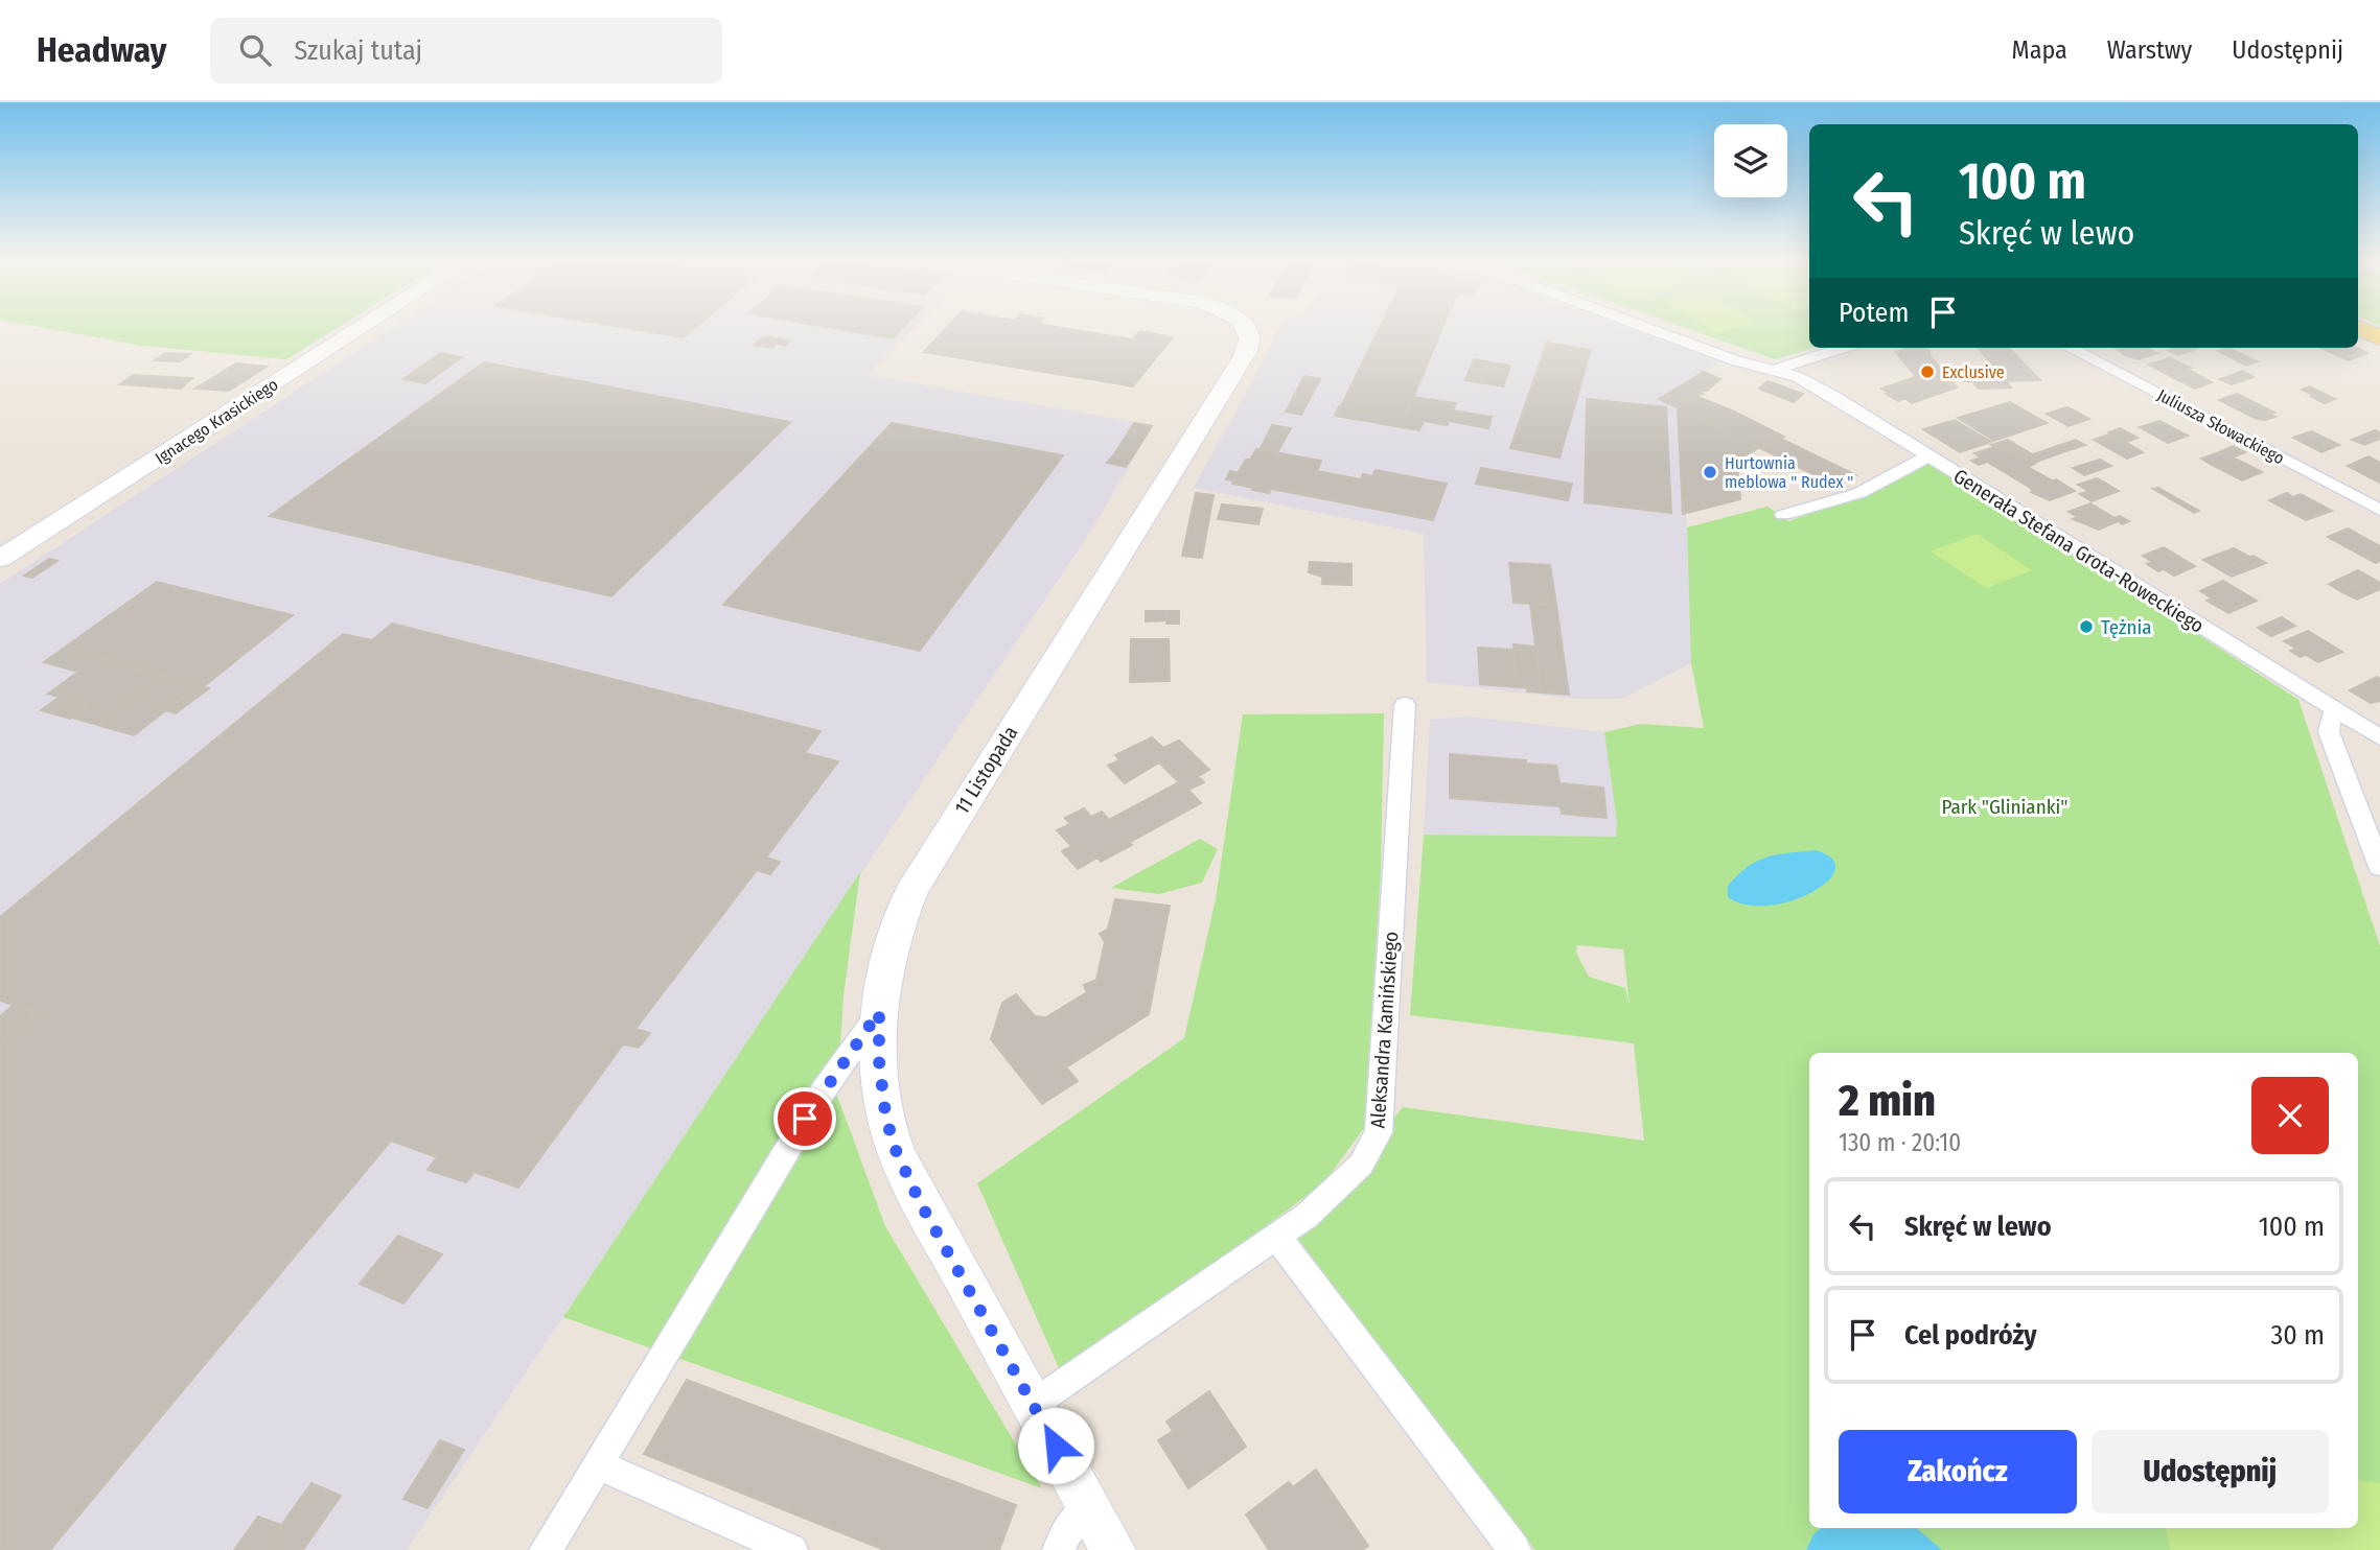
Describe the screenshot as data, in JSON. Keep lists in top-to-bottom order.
{
  "streets": {
    "street": [
      "Ignacego Krasickiego",
      "Juliusza Słowackiego",
      "Generała Stefana Grota-Roweckiego",
      "11 Listopada",
      "Aleksandra Kamińskiego"
    ]
  },
  "crossings": [
    ["11 Listopada", "Aleksandra Kamińskiego"]
  ],
  "parks": ["Park \"Glinianki\""],
  "places": ["Exclusive", "Hurtownia meblowa \" Rudex \"", "Tężnia"],
  "page": {
    "header": "Headway",
    "search": "Szukaj tutaj",
    "nav": ["Mapa", "Warstwy", "Udostępnij"],
    "turn": ["100 m", "Skręć w lewo"],
    "then": "Potem",
    "heading": ["2 min", "130 m · 20:10"],
    "list": [
      {
        "name": "Skręć w lewo",
        "value": "100 m"
      },
      {
        "name": "Cel podróży",
        "value": "30 m"
      }
    ],
    "buttons": ["Zakończ", "Udostępnij"]
  }
}
